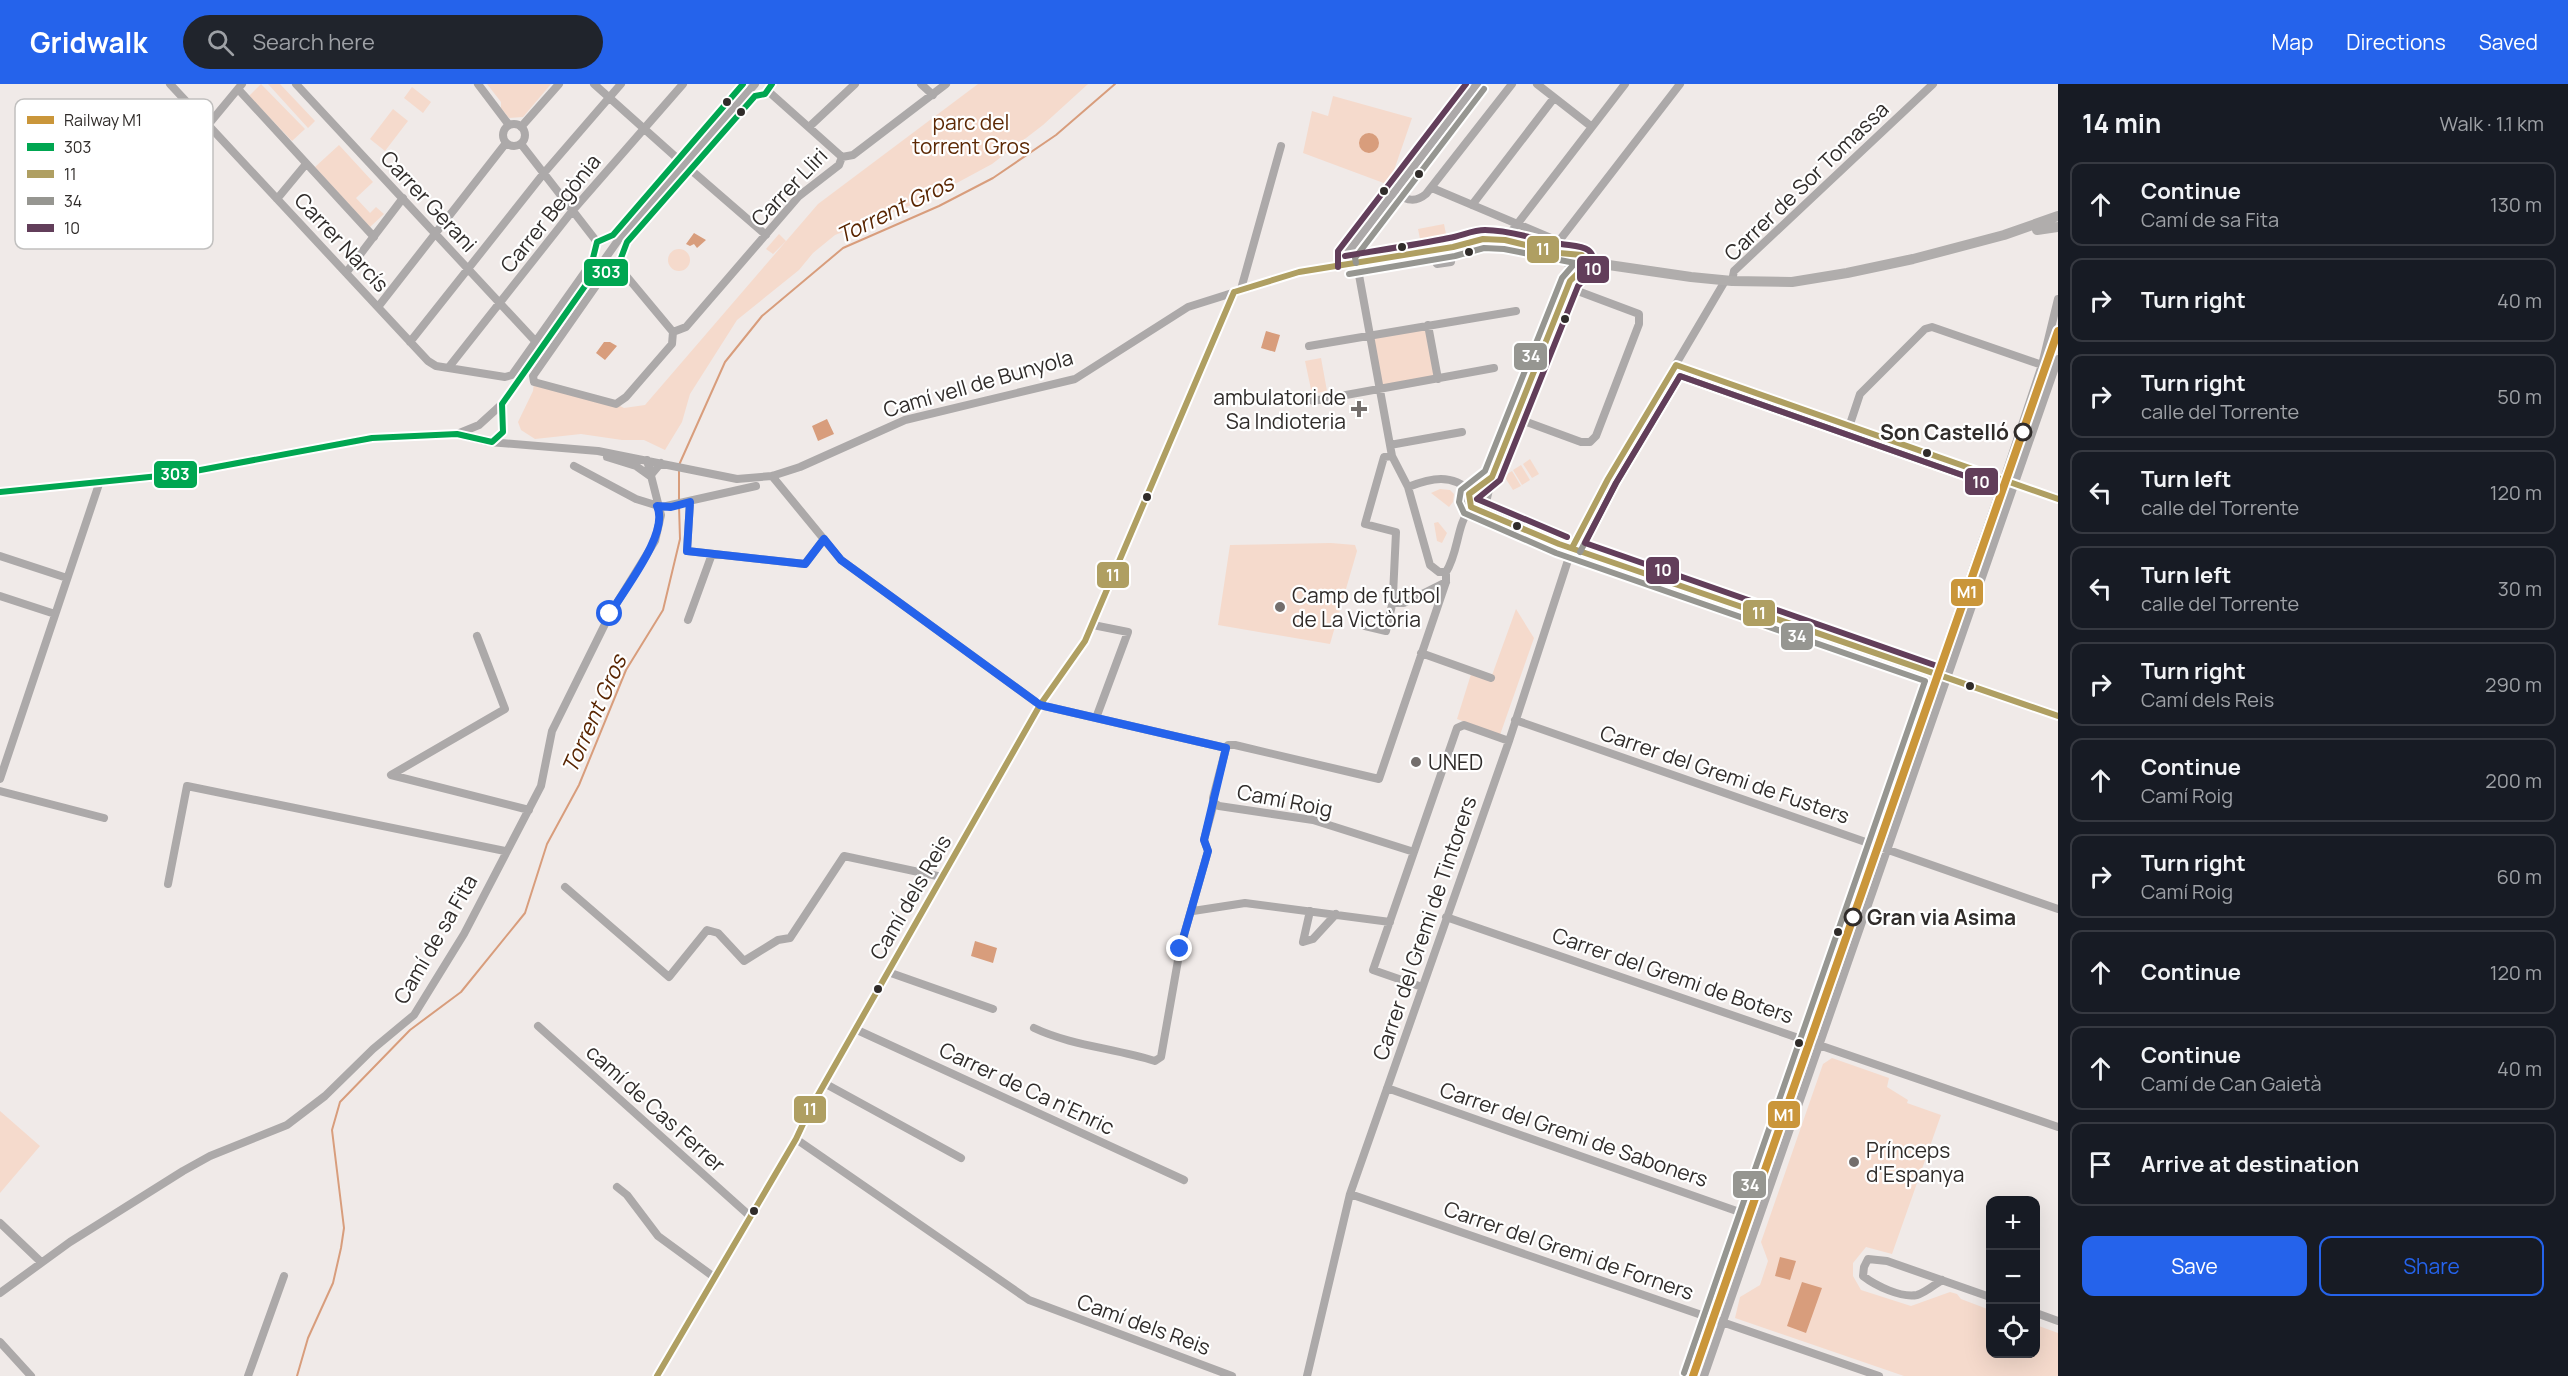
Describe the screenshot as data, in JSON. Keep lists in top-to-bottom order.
{
  "streets": {
    "street": [
      "Carrer de Sor Tomassa",
      "Carrer Lliri",
      "Carrer Gerani",
      "Carrer Begònia",
      "Carrer Narcís",
      "Camí vell de Bunyola",
      "Carrer del Gremi de Fusters",
      "Camí Roig",
      "Camí dels Reis",
      "Carrer del Gremi de Tintorers",
      "Camí de sa Fita",
      "Carrer del Gremi de Boters",
      "Carrer de Ca n'Enric",
      "camí de Cas Ferrer",
      "Carrer del Gremi de Saboners",
      "Carrer del Gremi de Forners"
    ]
  },
  "crossings": [
    ["Carrer de Sor Tomassa", "Carrer del Gremi de Tintorers"],
    ["Carrer Gerani", "Carrer Begònia"],
    ["Carrer Gerani", "Carrer Narcís"],
    ["Carrer Begònia", "Carrer Narcís"],
    ["Camí vell de Bunyola", "Camí dels Reis"],
    ["Camí vell de Bunyola", "Camí de sa Fita"],
    ["Carrer del Gremi de Fusters", "Carrer del Gremi de Tintorers"],
    ["Camí dels Reis", "Carrer de Ca n'Enric"],
    ["Carrer del Gremi de Tintorers", "Carrer del Gremi de Boters"],
    ["Carrer del Gremi de Tintorers", "Carrer del Gremi de Saboners"],
    ["Carrer del Gremi de Tintorers", "Carrer del Gremi de Forners"]
  ],
  "water": ["Torrent Gros"],
  "parks": ["parc del torrent Gros"],
  "places": {
    "health": ["ambulatori de Sa Indioteria"],
    "other": [
      "Son Castelló",
      "Camp de futbol de La Victòria",
      "UNED",
      "Gran via Asima",
      "Prínceps d'Espanya"
    ]
  },
  "lines": [
    "transit line 303",
    "transit line 10",
    "transit line 34",
    "transit line 11",
    "rail line M1"
  ],
  "legend": [
    "Railway M1",
    "303",
    "11",
    "34",
    "10"
  ],
  "page": {
    "header": "Gridwalk",
    "search": "Search here",
    "nav": ["Map", "Directions", "Saved"],
    "heading": ["14 min", "Walk · 1.1 km"],
    "list": [
      ["Continue", "Camí de sa Fita", "130 m"],
      ["Turn right", "40 m"],
      ["Turn right", "calle del Torrente", "50 m"],
      ["Turn left", "calle del Torrente", "120 m"],
      ["Turn left", "calle del Torrente", "30 m"],
      ["Turn right", "Camí dels Reis", "290 m"],
      ["Continue", "Camí Roig", "200 m"],
      ["Turn right", "Camí Roig", "60 m"],
      ["Continue", "120 m"],
      ["Continue", "Camí de Can Gaietà", "40 m"],
      "Arrive at destination"
    ],
    "map_buttons": ["+", "−"],
    "buttons": ["Save", "Share"]
  }
}
